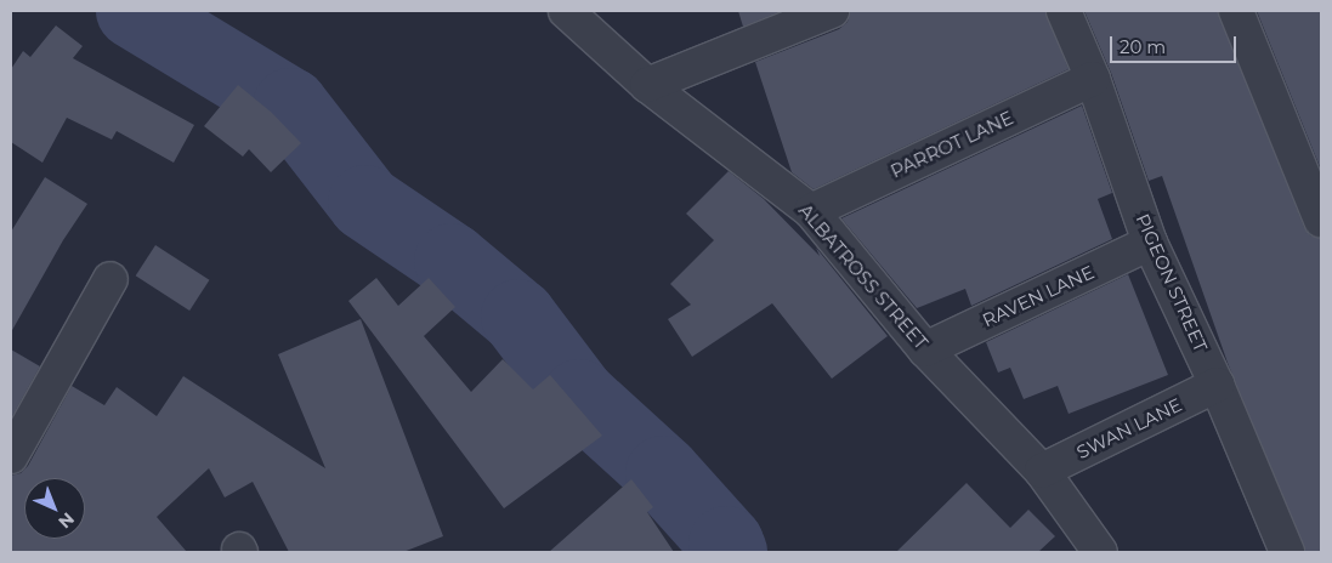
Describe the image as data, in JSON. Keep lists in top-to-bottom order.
{
  "streets": {
    "street": [
      "PARROT LANE",
      "ALBATROSS STREET",
      "PIGEON STREET",
      "RAVEN LANE",
      "SWAN LANE"
    ]
  },
  "crossings": [
    ["PARROT LANE", "ALBATROSS STREET"],
    ["PARROT LANE", "PIGEON STREET"],
    ["ALBATROSS STREET", "RAVEN LANE"],
    ["ALBATROSS STREET", "SWAN LANE"],
    ["PIGEON STREET", "RAVEN LANE"],
    ["PIGEON STREET", "SWAN LANE"]
  ],
  "scale_bar": "20 m",
  "north": "bottom right"
}
